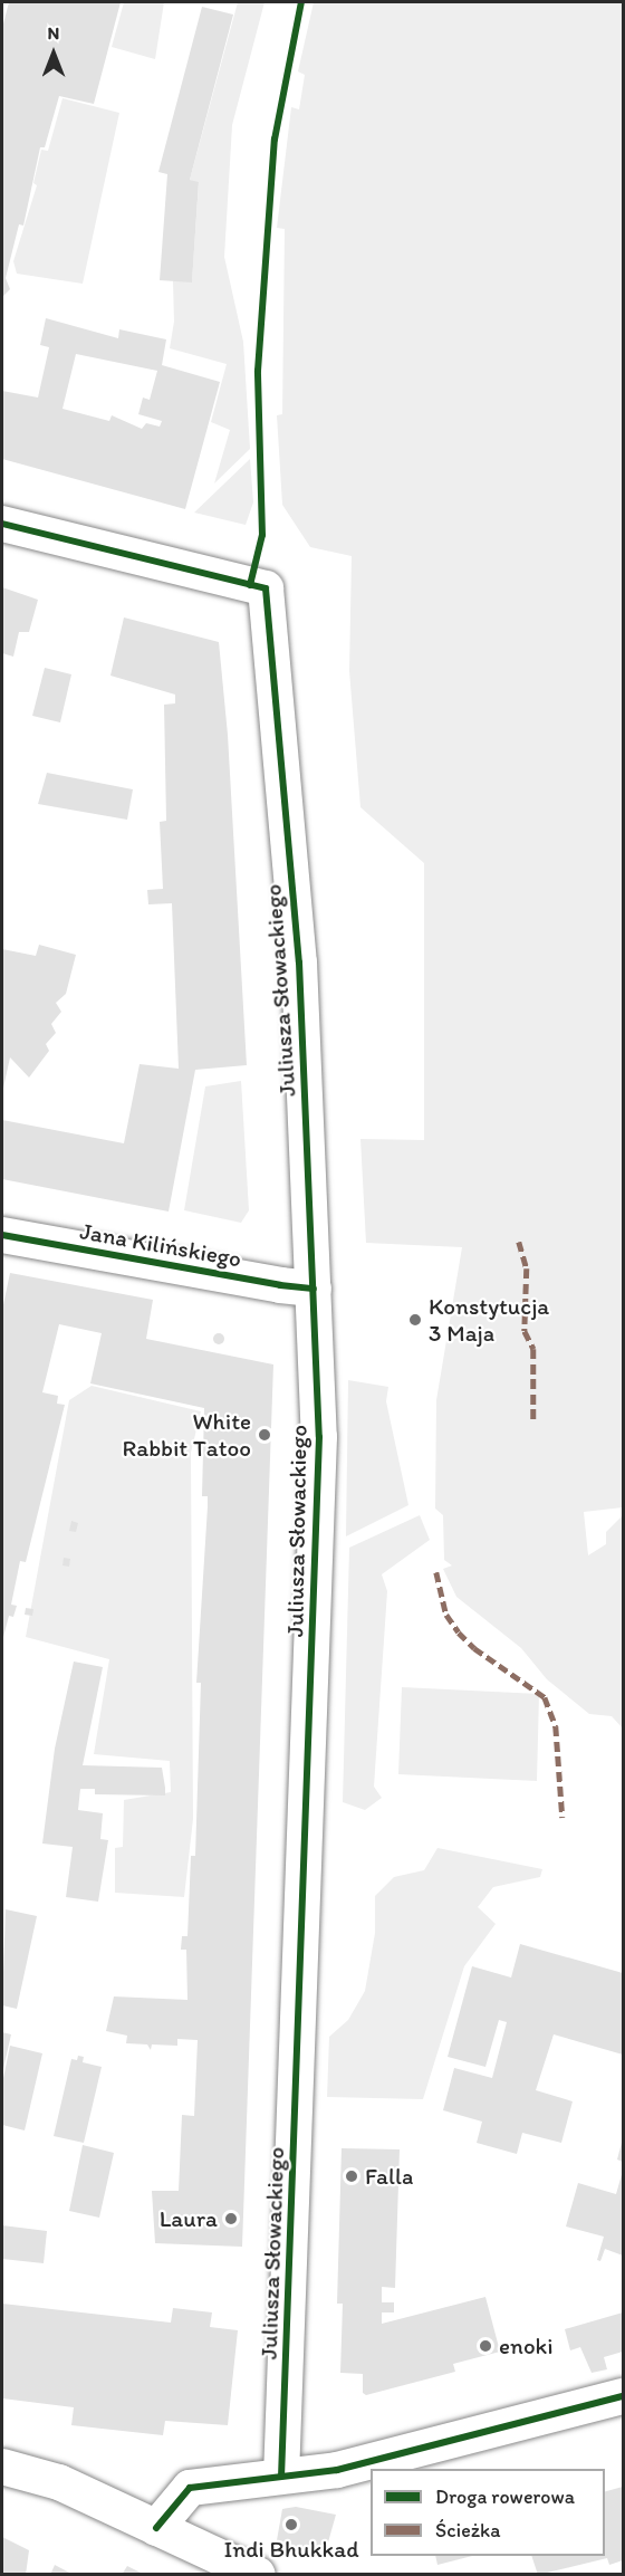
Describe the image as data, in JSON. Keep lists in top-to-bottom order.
{
  "streets": {
    "street": ["Juliusza Słowackiego", "Jana Kilińskiego"]
  },
  "crossings": [
    ["Juliusza Słowackiego", "Jana Kilińskiego"]
  ],
  "places": [
    "Konstytucja 3 Maja",
    "White Rabbit Tatoo",
    "Falla",
    "Laura",
    "enoki",
    "Indi Bhukkad"
  ],
  "legend": ["Droga rowerowa", "Ścieżka"],
  "north": "top"
}
